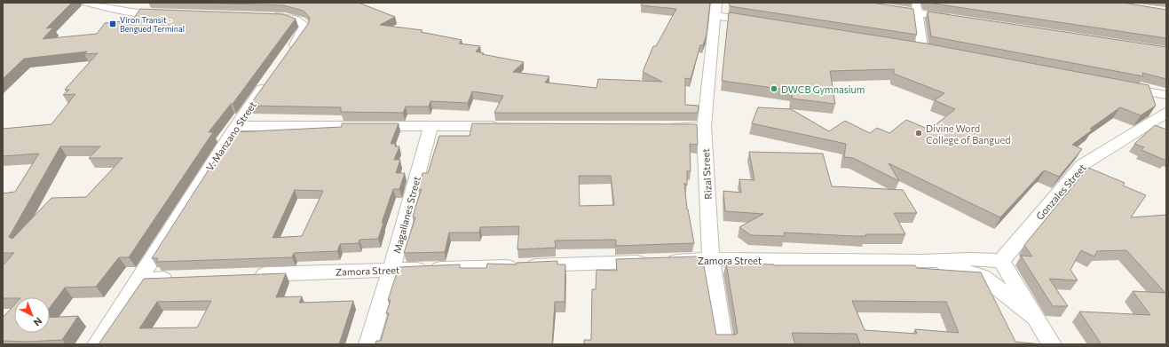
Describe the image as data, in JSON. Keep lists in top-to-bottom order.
{
  "streets": {
    "street": [
      "V. Manzano Street",
      "Rizal Street",
      "Gonzales Street",
      "Magallanes Street",
      "Zamora Street"
    ]
  },
  "crossings": [
    ["Rizal Street", "Zamora Street"],
    ["Gonzales Street", "Zamora Street"],
    ["Magallanes Street", "Zamora Street"]
  ],
  "places": {
    "transit": ["Viron Transit - Bengued Terminal"],
    "other": ["DWCB Gymnasium", "Divine Word College of Bangued"]
  },
  "north": "bottom right"
}
